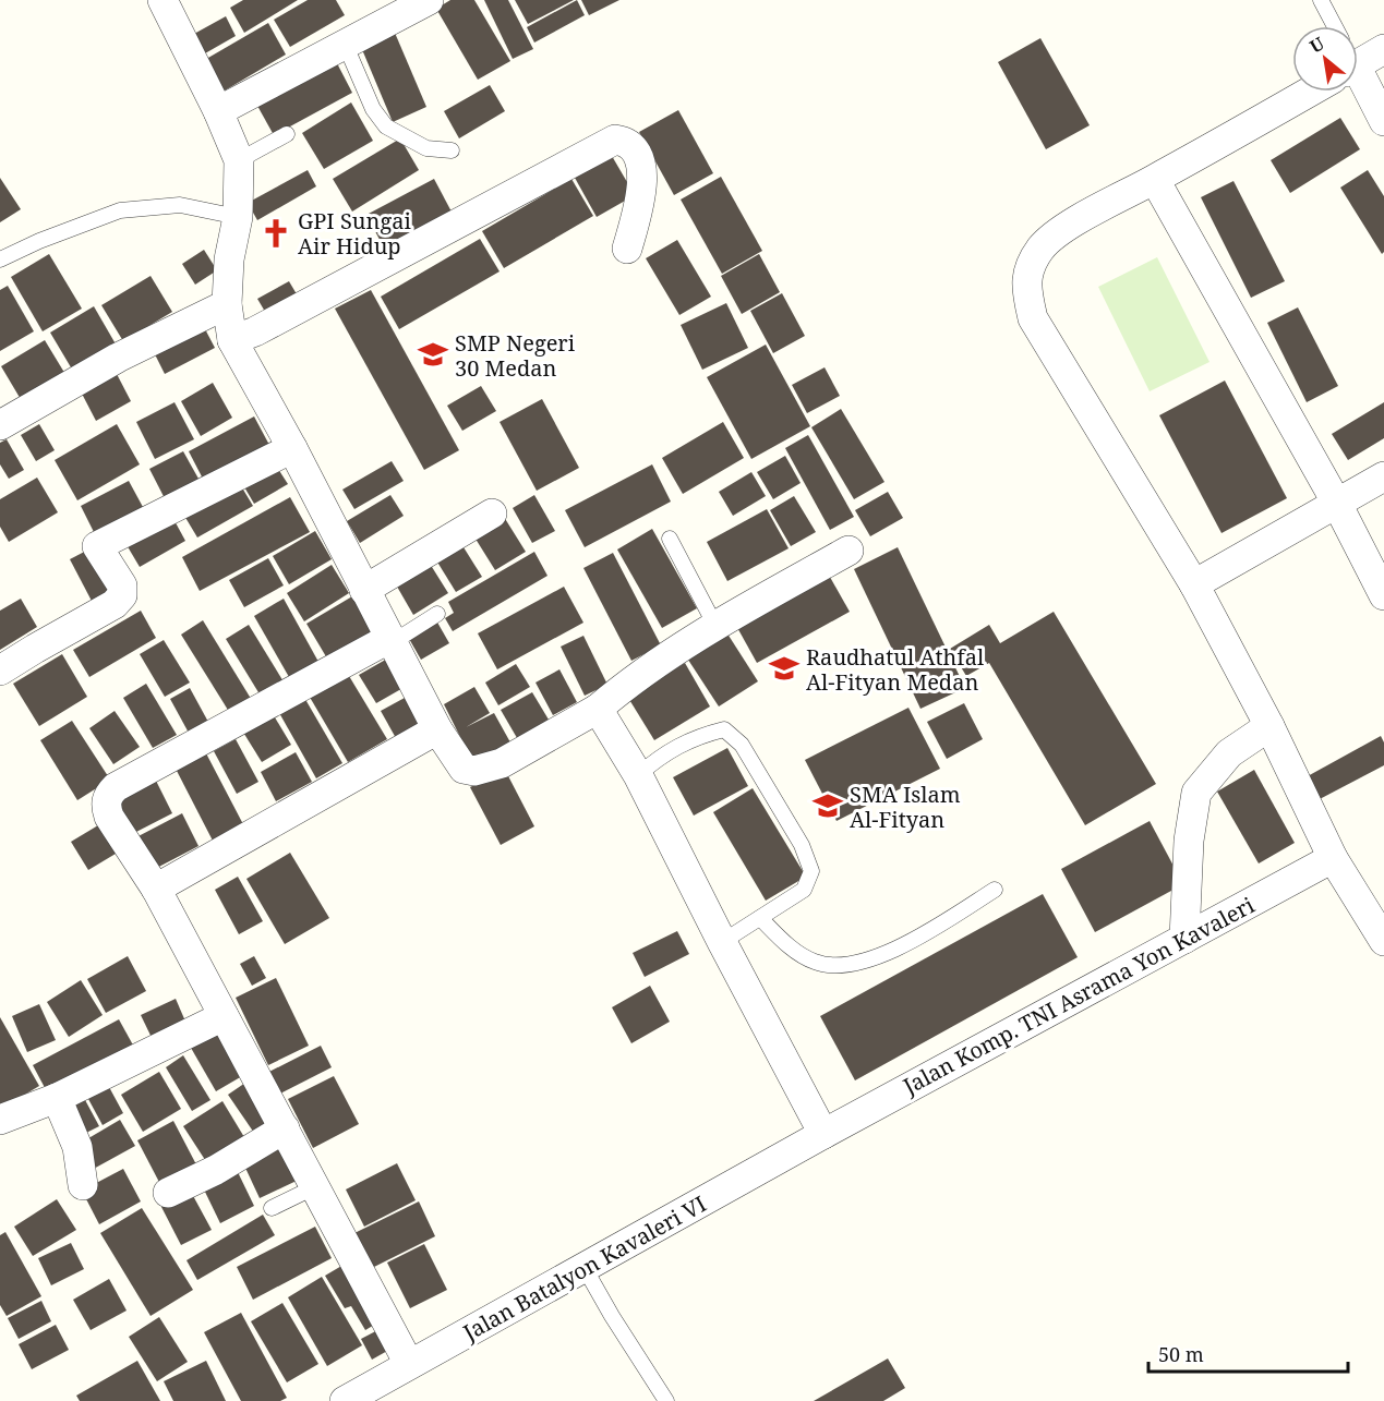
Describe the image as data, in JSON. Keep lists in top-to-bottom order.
{
  "streets": {
    "street": ["Jalan Komp. TNI Asrama Yon Kavaleri", "Jalan Batalyon Kavaleri VI"]
  },
  "crossings": [
    ["Jalan Komp. TNI Asrama Yon Kavaleri", "Jalan Batalyon Kavaleri VI"]
  ],
  "places": {
    "church": ["GPI Sungai Air Hidup"],
    "school or university": ["SMP Negeri 30 Medan", "Raudhatul Athfal Al-Fityan Medan", "SMA Islam Al-Fityan"]
  },
  "scale_bar": "50 m",
  "north": "top left"
}
